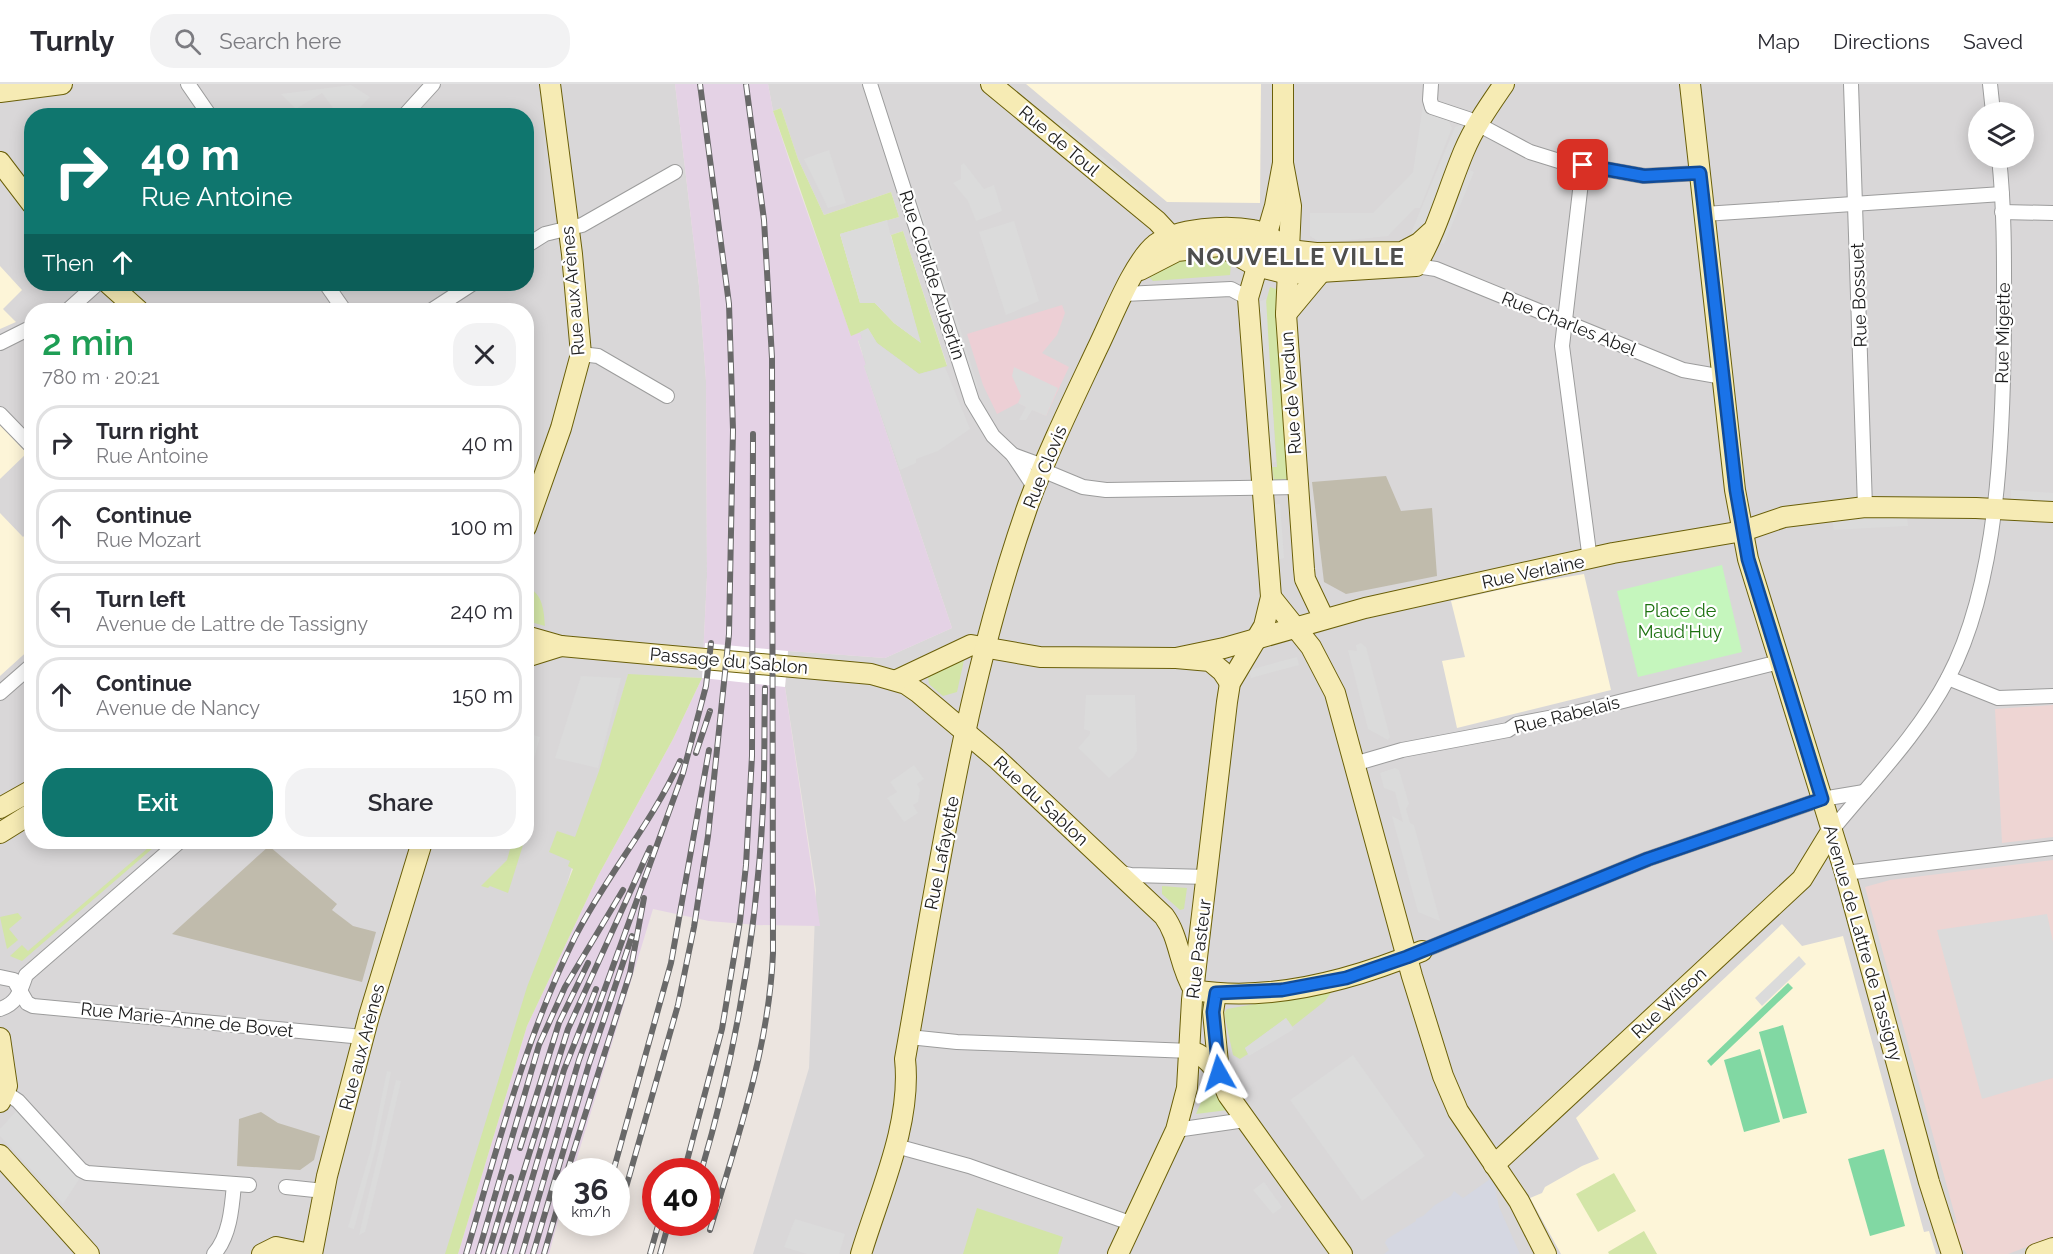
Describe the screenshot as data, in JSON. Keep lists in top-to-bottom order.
{
  "streets": {
    "main road": [
      "Rue de Toul",
      "Rue aux Arènes",
      "Rue de Verdun",
      "Rue Clovis",
      "Rue Verlaine",
      "Passage du Sablon",
      "Rue du Sablon",
      "Rue Lafayette",
      "Avenue de Lattre de Tassigny",
      "Rue Pasteur",
      "Rue Wilson"
    ],
    "street": [
      "Rue Clotilde Aubertin",
      "Rue Bossuet",
      "Rue Charles Abel",
      "Rue Migette",
      "Rue Rabelais",
      "Rue Marie-Anne de Bovet"
    ]
  },
  "crossings": [
    ["Rue de Toul", "Rue Clovis"],
    ["Rue Clotilde Aubertin", "Rue Clovis"],
    ["Rue aux Arènes", "Rue Marie-Anne de Bovet"],
    ["Rue Bossuet", "Rue Verlaine"],
    ["Rue Charles Abel", "Avenue de Lattre de Tassigny"],
    ["Rue Migette", "Rue Verlaine"],
    ["Rue Migette", "Avenue de Lattre de Tassigny"],
    ["Rue Migette", "Rue Wilson"],
    ["Rue de Verdun", "Rue Verlaine"],
    ["Rue de Verdun", "Rue Pasteur"],
    ["Rue Clovis", "Rue Lafayette"],
    ["Rue Verlaine", "Avenue de Lattre de Tassigny"],
    ["Passage du Sablon", "Rue du Sablon"],
    ["Passage du Sablon", "Rue Lafayette"],
    ["Rue Rabelais", "Avenue de Lattre de Tassigny"],
    ["Rue du Sablon", "Rue Lafayette"],
    ["Rue du Sablon", "Rue Pasteur"],
    ["Avenue de Lattre de Tassigny", "Rue Wilson"]
  ],
  "districts": ["NOUVELLE VILLE"],
  "parks": ["Place de Maud'Huy"],
  "page": {
    "header": "Turnly",
    "search": "Search here",
    "nav": ["Map", "Directions", "Saved"],
    "turn": ["40 m", "Rue Antoine"],
    "then": "Then",
    "heading": ["2 min", "780 m · 20:21"],
    "list": [
      {
        "name": "Turn right",
        "note": "Rue Antoine",
        "value": "40 m"
      },
      {
        "name": "Continue",
        "note": "Rue Mozart",
        "value": "100 m"
      },
      {
        "name": "Turn left",
        "note": "Avenue de Lattre de Tassigny",
        "value": "240 m"
      },
      {
        "name": "Continue",
        "note": "Avenue de Nancy",
        "value": "150 m"
      }
    ],
    "buttons": ["Exit", "Share"],
    "speed": "36 km/h",
    "limit": "40"
  }
}
